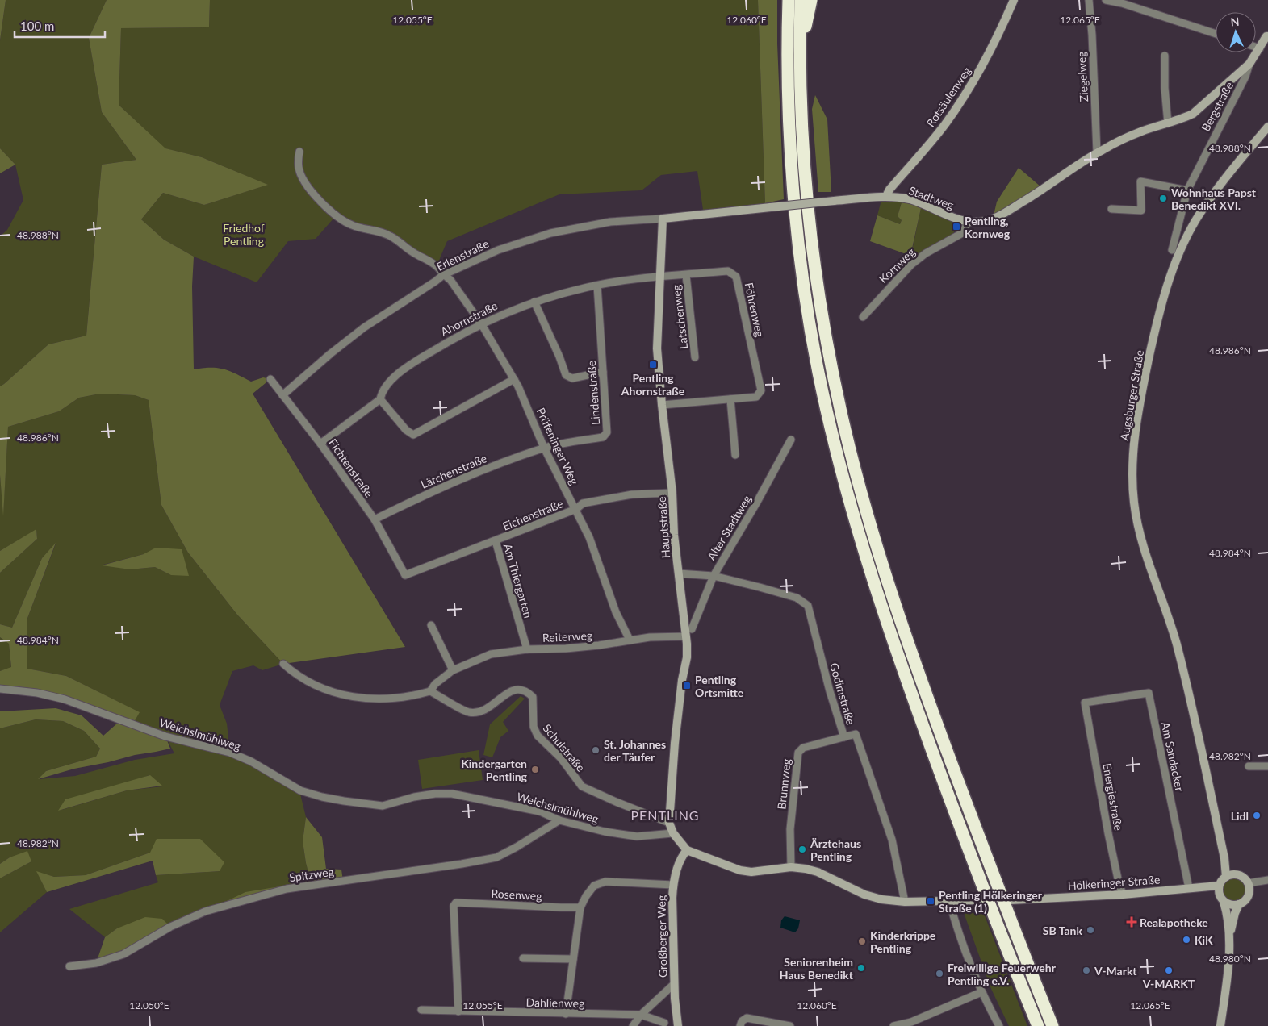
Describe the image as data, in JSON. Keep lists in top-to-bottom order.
{
  "streets": {
    "street": [
      "Ziegelweg",
      "Rotsäulenweg",
      "Bergstraße",
      "Stadtweg",
      "Erlenstraße",
      "Kornweg",
      "Föhrenweg",
      "Latschenweg",
      "Ahornstraße",
      "Lindenstraße",
      "Augsburger Straße",
      "Prüfeninger Weg",
      "Fichtenstraße",
      "Lärchenstraße",
      "Eichenstraße",
      "Hauptstraße",
      "Alter Stadtweg",
      "Am Thiergarten",
      "Reiterweg",
      "Godimstraße",
      "Weichslmühlweg",
      "Schulstraße",
      "Am Sandacker",
      "Brunnweg",
      "Energiestraße",
      "Spitzweg",
      "Hölkeringer Straße",
      "Rosenweg",
      "Großberger Weg",
      "Dahlienweg"
    ]
  },
  "crossings": [
    ["Ziegelweg", "Stadtweg"],
    ["Rotsäulenweg", "Stadtweg"],
    ["Bergstraße", "Stadtweg"],
    ["Stadtweg", "Erlenstraße"],
    ["Stadtweg", "Kornweg"],
    ["Stadtweg", "Hauptstraße"],
    ["Erlenstraße", "Prüfeninger Weg"],
    ["Erlenstraße", "Fichtenstraße"],
    ["Erlenstraße", "Hauptstraße"],
    ["Föhrenweg", "Latschenweg"],
    ["Föhrenweg", "Ahornstraße"],
    ["Föhrenweg", "Hauptstraße"],
    ["Ahornstraße", "Lindenstraße"],
    ["Ahornstraße", "Prüfeninger Weg"],
    ["Ahornstraße", "Fichtenstraße"],
    ["Ahornstraße", "Hauptstraße"],
    ["Lindenstraße", "Prüfeninger Weg"],
    ["Lindenstraße", "Lärchenstraße"],
    ["Augsburger Straße", "Hölkeringer Straße"],
    ["Prüfeninger Weg", "Lärchenstraße"],
    ["Prüfeninger Weg", "Eichenstraße"],
    ["Prüfeninger Weg", "Reiterweg"],
    ["Fichtenstraße", "Lärchenstraße"],
    ["Fichtenstraße", "Eichenstraße"],
    ["Eichenstraße", "Hauptstraße"],
    ["Eichenstraße", "Am Thiergarten"],
    ["Hauptstraße", "Reiterweg"],
    ["Hauptstraße", "Godimstraße"],
    ["Hauptstraße", "Weichslmühlweg"],
    ["Hauptstraße", "Schulstraße"],
    ["Alter Stadtweg", "Godimstraße"],
    ["Am Thiergarten", "Reiterweg"],
    ["Reiterweg", "Schulstraße"],
    ["Godimstraße", "Brunnweg"],
    ["Weichslmühlweg", "Spitzweg"],
    ["Am Sandacker", "Energiestraße"],
    ["Am Sandacker", "Hölkeringer Straße"],
    ["Energiestraße", "Hölkeringer Straße"],
    ["Rosenweg", "Dahlienweg"]
  ],
  "districts": ["PENTLING"],
  "parks": ["Friedhof Pentling"],
  "places": {
    "other": [
      "Wohnhaus Papst Benedikt XVI.",
      "St. Johannes der Täufer",
      "Kindergarten Pentling",
      "Lidl",
      "Ärztehaus Pentling",
      "SB Tank",
      "KiK",
      "Kinderkrippe Pentling",
      "Seniorenheim Haus Benedikt",
      "V-Markt",
      "V-MARKT",
      "Freiwillige Feuerwehr Pentling e.V."
    ],
    "transit": [
      "Pentling, Kornweg",
      "Pentling Ahornstraße",
      "Pentling Ortsmitte",
      "Pentling Hölkeringer Straße (1)"
    ],
    "health": ["Realapotheke"]
  },
  "scale_bar": "100 m",
  "north": "top",
  "coordinates": [
    "12.055°E",
    "12.060°E",
    "12.065°E",
    "48.988°N",
    "48.986°N",
    "48.984°N",
    "48.982°N",
    "48.980°N",
    "12.050°E"
  ]
}
